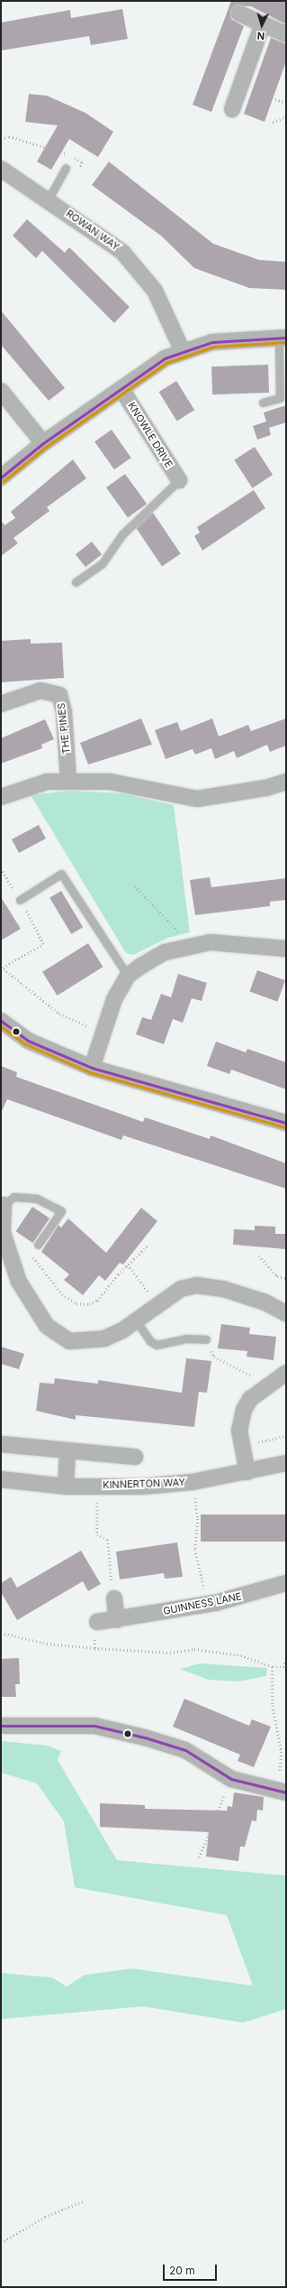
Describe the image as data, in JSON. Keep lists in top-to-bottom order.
{
  "streets": {
    "street": [
      "ROWAN WAY",
      "KNOWLE DRIVE",
      "THE PINES",
      "KINNERTON WAY",
      "GUINNESS LANE"
    ]
  },
  "scale_bar": "20 m",
  "north": "bottom"
}
